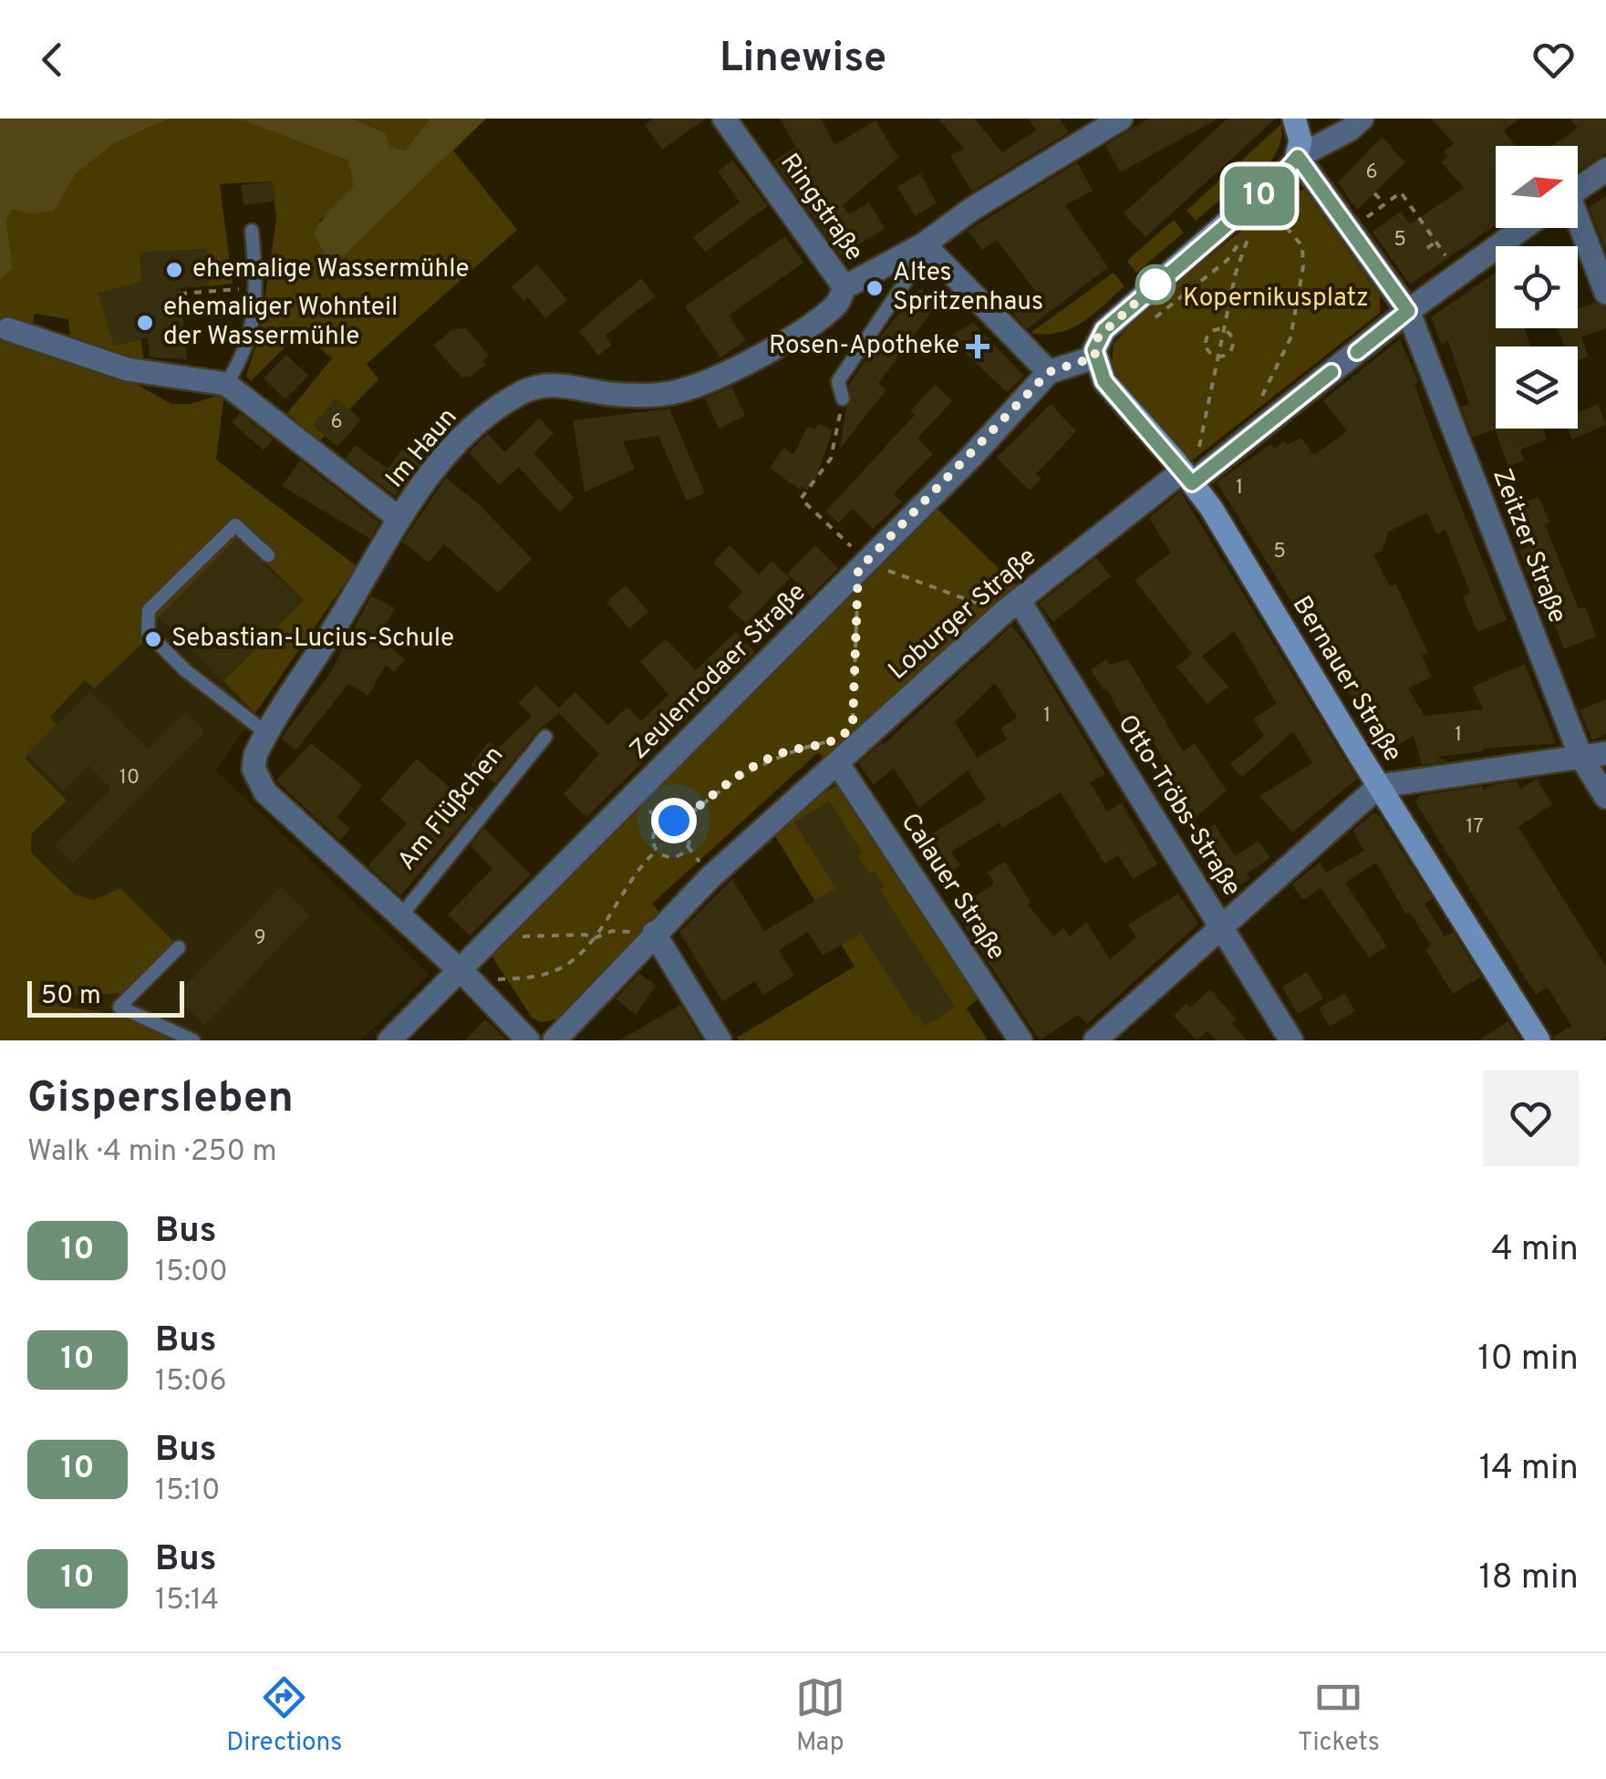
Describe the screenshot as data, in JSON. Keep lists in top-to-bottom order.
{
  "streets": {
    "street": [
      "Ringstraße",
      "Im Haun",
      "Zeitzer Straße",
      "Loburger Straße",
      "Zeulenrodaer Straße",
      "Bernauer Straße",
      "Otto-Tröbs-Straße",
      "Calauer Straße"
    ],
    "lane": ["Am Flüßchen"]
  },
  "crossings": [
    ["Ringstraße", "Im Haun"],
    ["Im Haun", "Am Flüßchen"],
    ["Loburger Straße", "Bernauer Straße"],
    ["Loburger Straße", "Otto-Tröbs-Straße"],
    ["Loburger Straße", "Calauer Straße"],
    ["Zeulenrodaer Straße", "Bernauer Straße"]
  ],
  "parks": ["Kopernikusplatz"],
  "places": {
    "other": [
      "ehemalige Wassermühle",
      "Altes Spritzenhaus",
      "ehemaliger Wohnteil der Wassermühle",
      "Sebastian-Lucius-Schule"
    ],
    "health": ["Rosen-Apotheke"]
  },
  "lines": ["bus line 10"],
  "house_numbers": [
    "6",
    "5",
    "6",
    "1",
    "5",
    "1",
    "1",
    "10",
    "17",
    "9"
  ],
  "scale_bar": "50 m",
  "north": "right",
  "page": {
    "header": "Linewise",
    "on_map": "10",
    "scale": "50 m",
    "heading": ["Gispersleben", "Walk · 4 min · 250 m"],
    "list": [
      {
        "mark": "10",
        "name": "Bus",
        "note": "15:00",
        "value": "4 min"
      },
      {
        "mark": "10",
        "name": "Bus",
        "note": "15:06",
        "value": "10 min"
      },
      {
        "mark": "10",
        "name": "Bus",
        "note": "15:10",
        "value": "14 min"
      },
      {
        "mark": "10",
        "name": "Bus",
        "note": "15:14",
        "value": "18 min"
      }
    ],
    "tabs": ["Directions", "Map", "Tickets"]
  }
}
